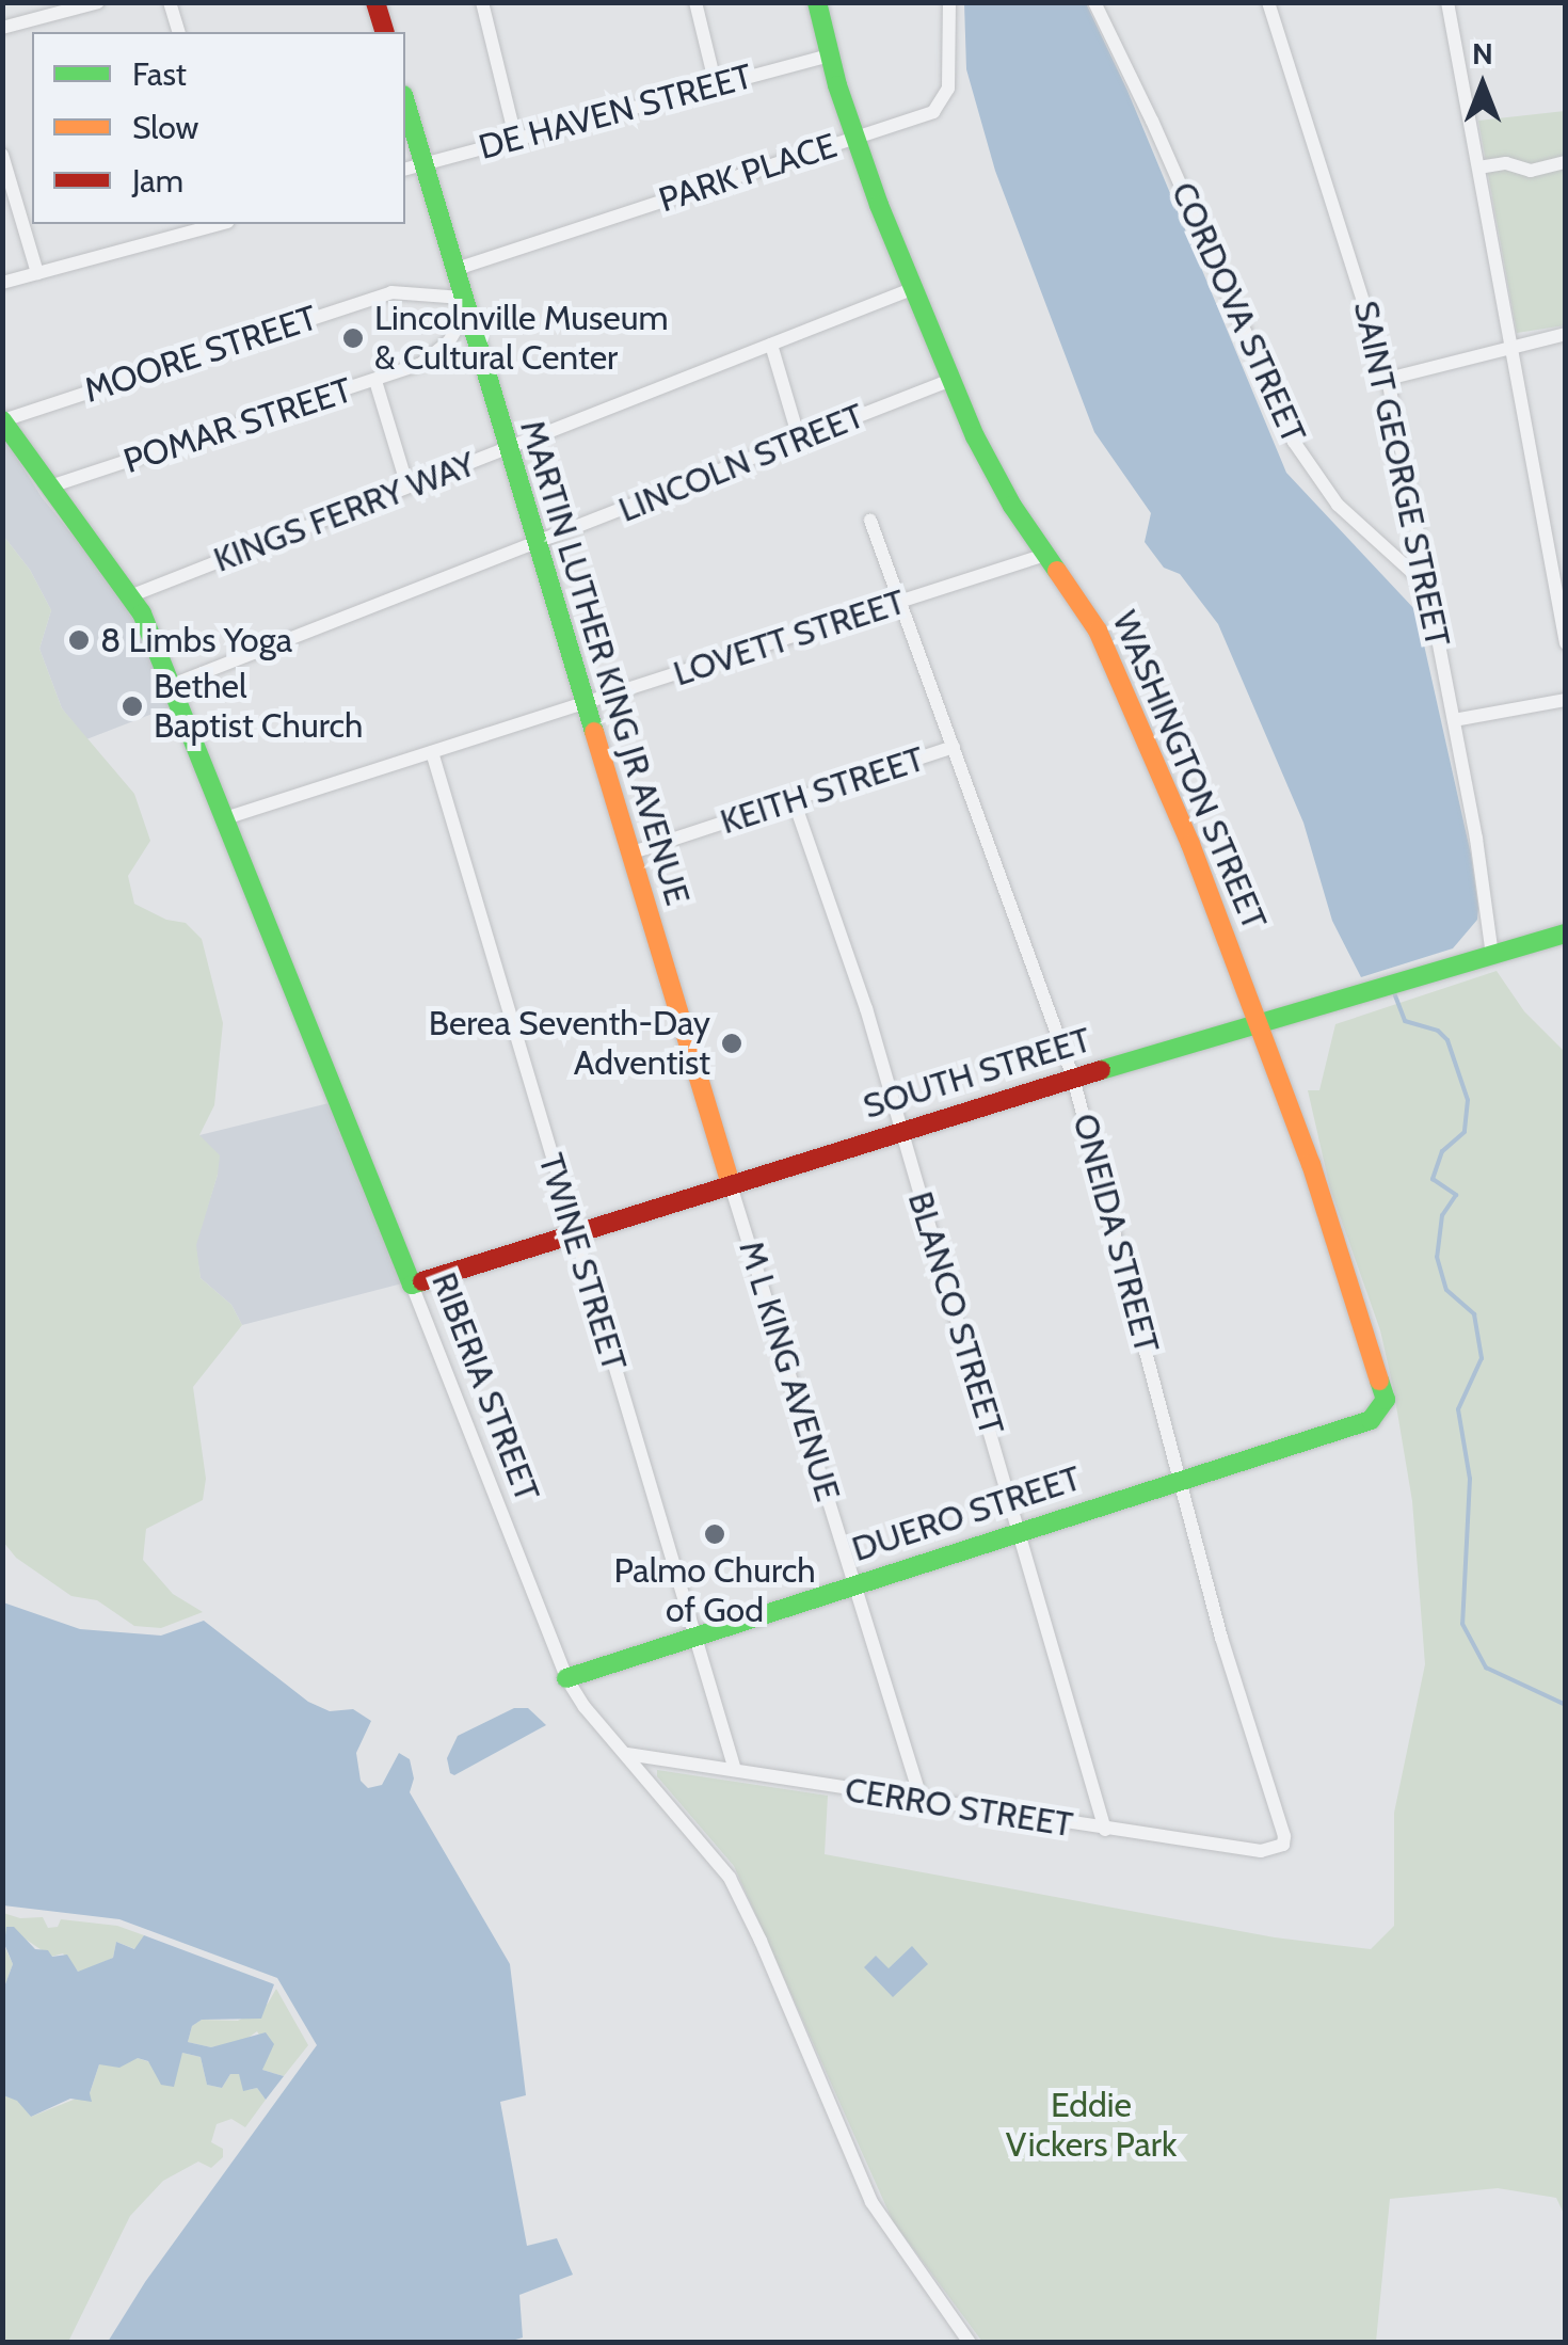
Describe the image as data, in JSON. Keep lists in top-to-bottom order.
{
  "streets": {
    "street": [
      "DE HAVEN STREET",
      "PARK PLACE",
      "CORDOVA STREET",
      "MOORE STREET",
      "POMAR STREET",
      "LINCOLN STREET",
      "SAINT GEORGE STREET",
      "KINGS FERRY WAY",
      "LOVETT STREET",
      "MARTIN LUTHER KING JR AVENUE",
      "WASHINGTON STREET",
      "KEITH STREET",
      "SOUTH STREET",
      "ONEIDA STREET",
      "TWINE STREET",
      "BLANCO STREET",
      "M L KING AVENUE",
      "RIBERIA STREET",
      "DUERO STREET",
      "CERRO STREET"
    ]
  },
  "crossings": [
    ["DE HAVEN STREET", "MARTIN LUTHER KING JR AVENUE"],
    ["DE HAVEN STREET", "WASHINGTON STREET"],
    ["PARK PLACE", "MARTIN LUTHER KING JR AVENUE"],
    ["PARK PLACE", "WASHINGTON STREET"],
    ["CORDOVA STREET", "SAINT GEORGE STREET"],
    ["MOORE STREET", "POMAR STREET"],
    ["MOORE STREET", "MARTIN LUTHER KING JR AVENUE"],
    ["MOORE STREET", "RIBERIA STREET"],
    ["POMAR STREET", "MARTIN LUTHER KING JR AVENUE"],
    ["POMAR STREET", "RIBERIA STREET"],
    ["LINCOLN STREET", "MARTIN LUTHER KING JR AVENUE"],
    ["LINCOLN STREET", "WASHINGTON STREET"],
    ["LINCOLN STREET", "RIBERIA STREET"],
    ["SAINT GEORGE STREET", "SOUTH STREET"],
    ["KINGS FERRY WAY", "MARTIN LUTHER KING JR AVENUE"],
    ["KINGS FERRY WAY", "WASHINGTON STREET"],
    ["KINGS FERRY WAY", "RIBERIA STREET"],
    ["LOVETT STREET", "MARTIN LUTHER KING JR AVENUE"],
    ["LOVETT STREET", "WASHINGTON STREET"],
    ["LOVETT STREET", "ONEIDA STREET"],
    ["LOVETT STREET", "TWINE STREET"],
    ["LOVETT STREET", "RIBERIA STREET"],
    ["MARTIN LUTHER KING JR AVENUE", "KEITH STREET"],
    ["MARTIN LUTHER KING JR AVENUE", "SOUTH STREET"],
    ["MARTIN LUTHER KING JR AVENUE", "M L KING AVENUE"],
    ["WASHINGTON STREET", "SOUTH STREET"],
    ["WASHINGTON STREET", "DUERO STREET"],
    ["KEITH STREET", "ONEIDA STREET"],
    ["KEITH STREET", "BLANCO STREET"],
    ["SOUTH STREET", "ONEIDA STREET"],
    ["SOUTH STREET", "TWINE STREET"],
    ["SOUTH STREET", "BLANCO STREET"],
    ["SOUTH STREET", "M L KING AVENUE"],
    ["SOUTH STREET", "RIBERIA STREET"],
    ["ONEIDA STREET", "DUERO STREET"],
    ["ONEIDA STREET", "CERRO STREET"],
    ["TWINE STREET", "DUERO STREET"],
    ["TWINE STREET", "CERRO STREET"],
    ["BLANCO STREET", "DUERO STREET"],
    ["BLANCO STREET", "CERRO STREET"],
    ["M L KING AVENUE", "DUERO STREET"],
    ["M L KING AVENUE", "CERRO STREET"],
    ["RIBERIA STREET", "DUERO STREET"],
    ["RIBERIA STREET", "CERRO STREET"]
  ],
  "parks": ["Eddie Vickers Park"],
  "places": [
    "Lincolnville Museum & Cultural Center",
    "8 Limbs Yoga",
    "Bethel Baptist Church",
    "Berea Seventh-Day Adventist",
    "Palmo Church of God"
  ],
  "legend": ["Fast", "Slow", "Jam"],
  "north": "top"
}
